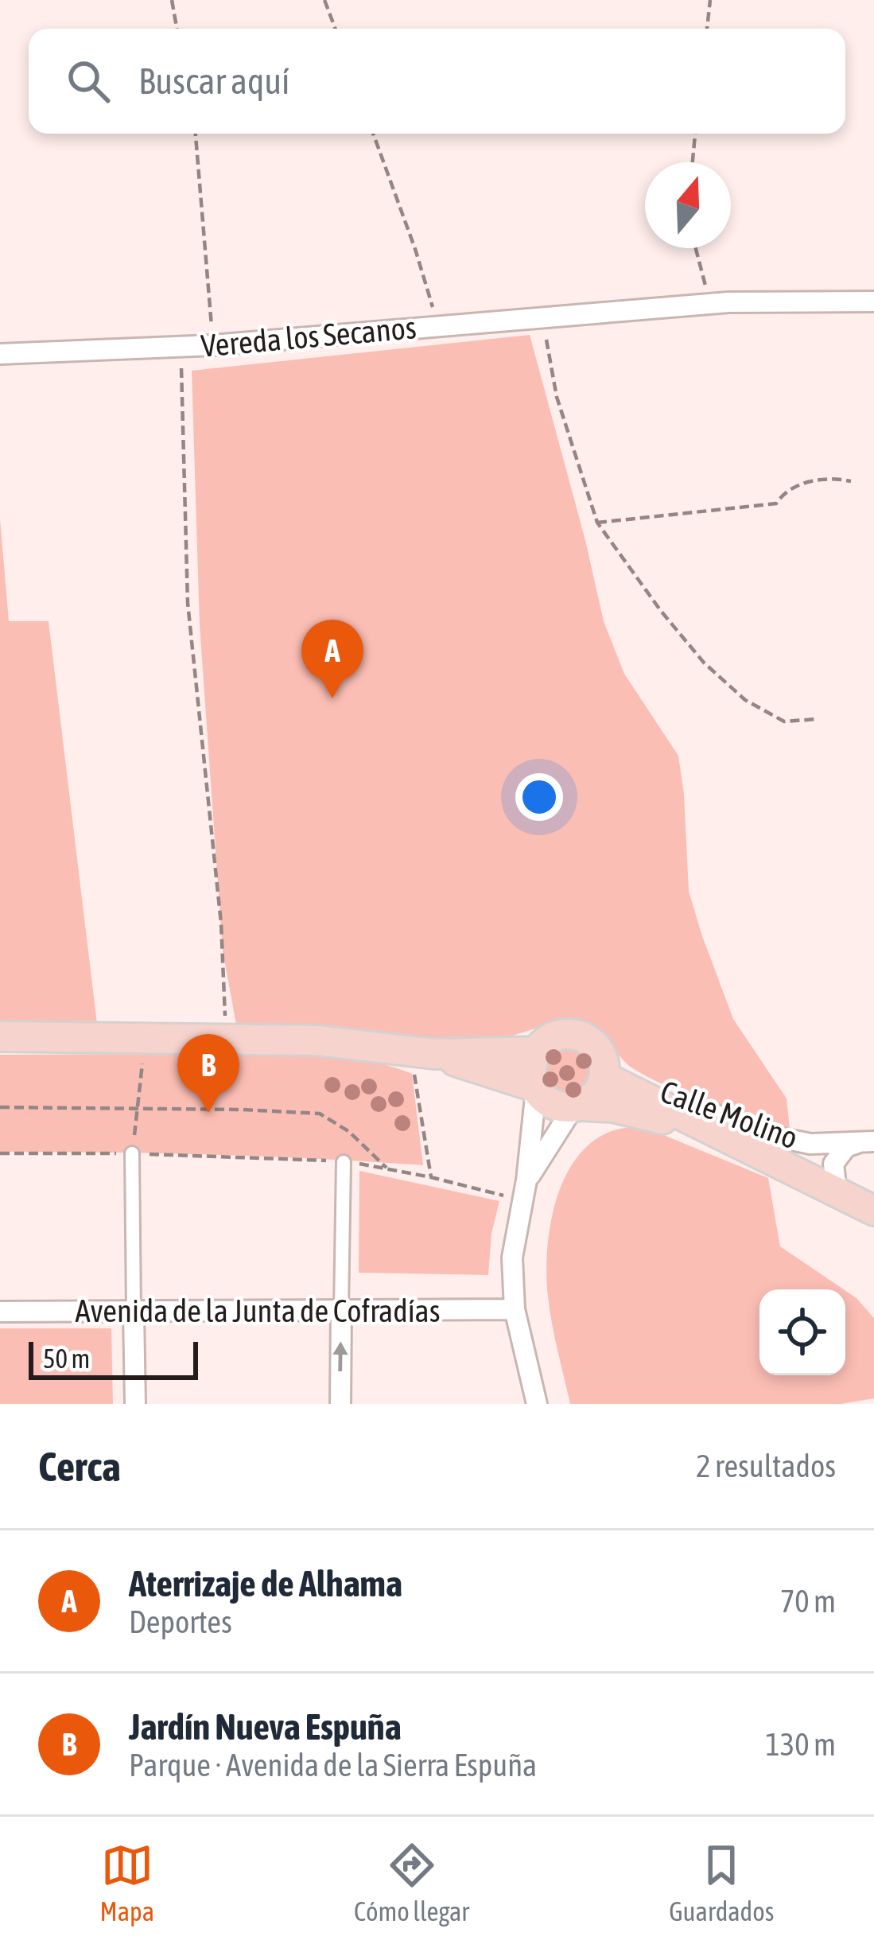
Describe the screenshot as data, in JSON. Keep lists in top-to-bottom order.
{
  "streets": {
    "street": ["Vereda los Secanos", "Calle Molino", "Avenida de la Junta de Cofradías"]
  },
  "scale_bar": "50 m",
  "north": "top",
  "page": {
    "search": "Buscar aquí",
    "pins": ["A", "B"],
    "scale": "50 m",
    "heading": ["Cerca", "2 resultados"],
    "list": [
      {
        "mark": "A",
        "name": "Aterrizaje de Alhama",
        "note": "Deportes",
        "value": "70 m"
      },
      {
        "mark": "B",
        "name": "Jardín Nueva Espuña",
        "note": "Parque · Avenida de la Sierra Espuña",
        "value": "130 m"
      }
    ],
    "nav": ["Mapa", "Cómo llegar", "Guardados"]
  }
}
